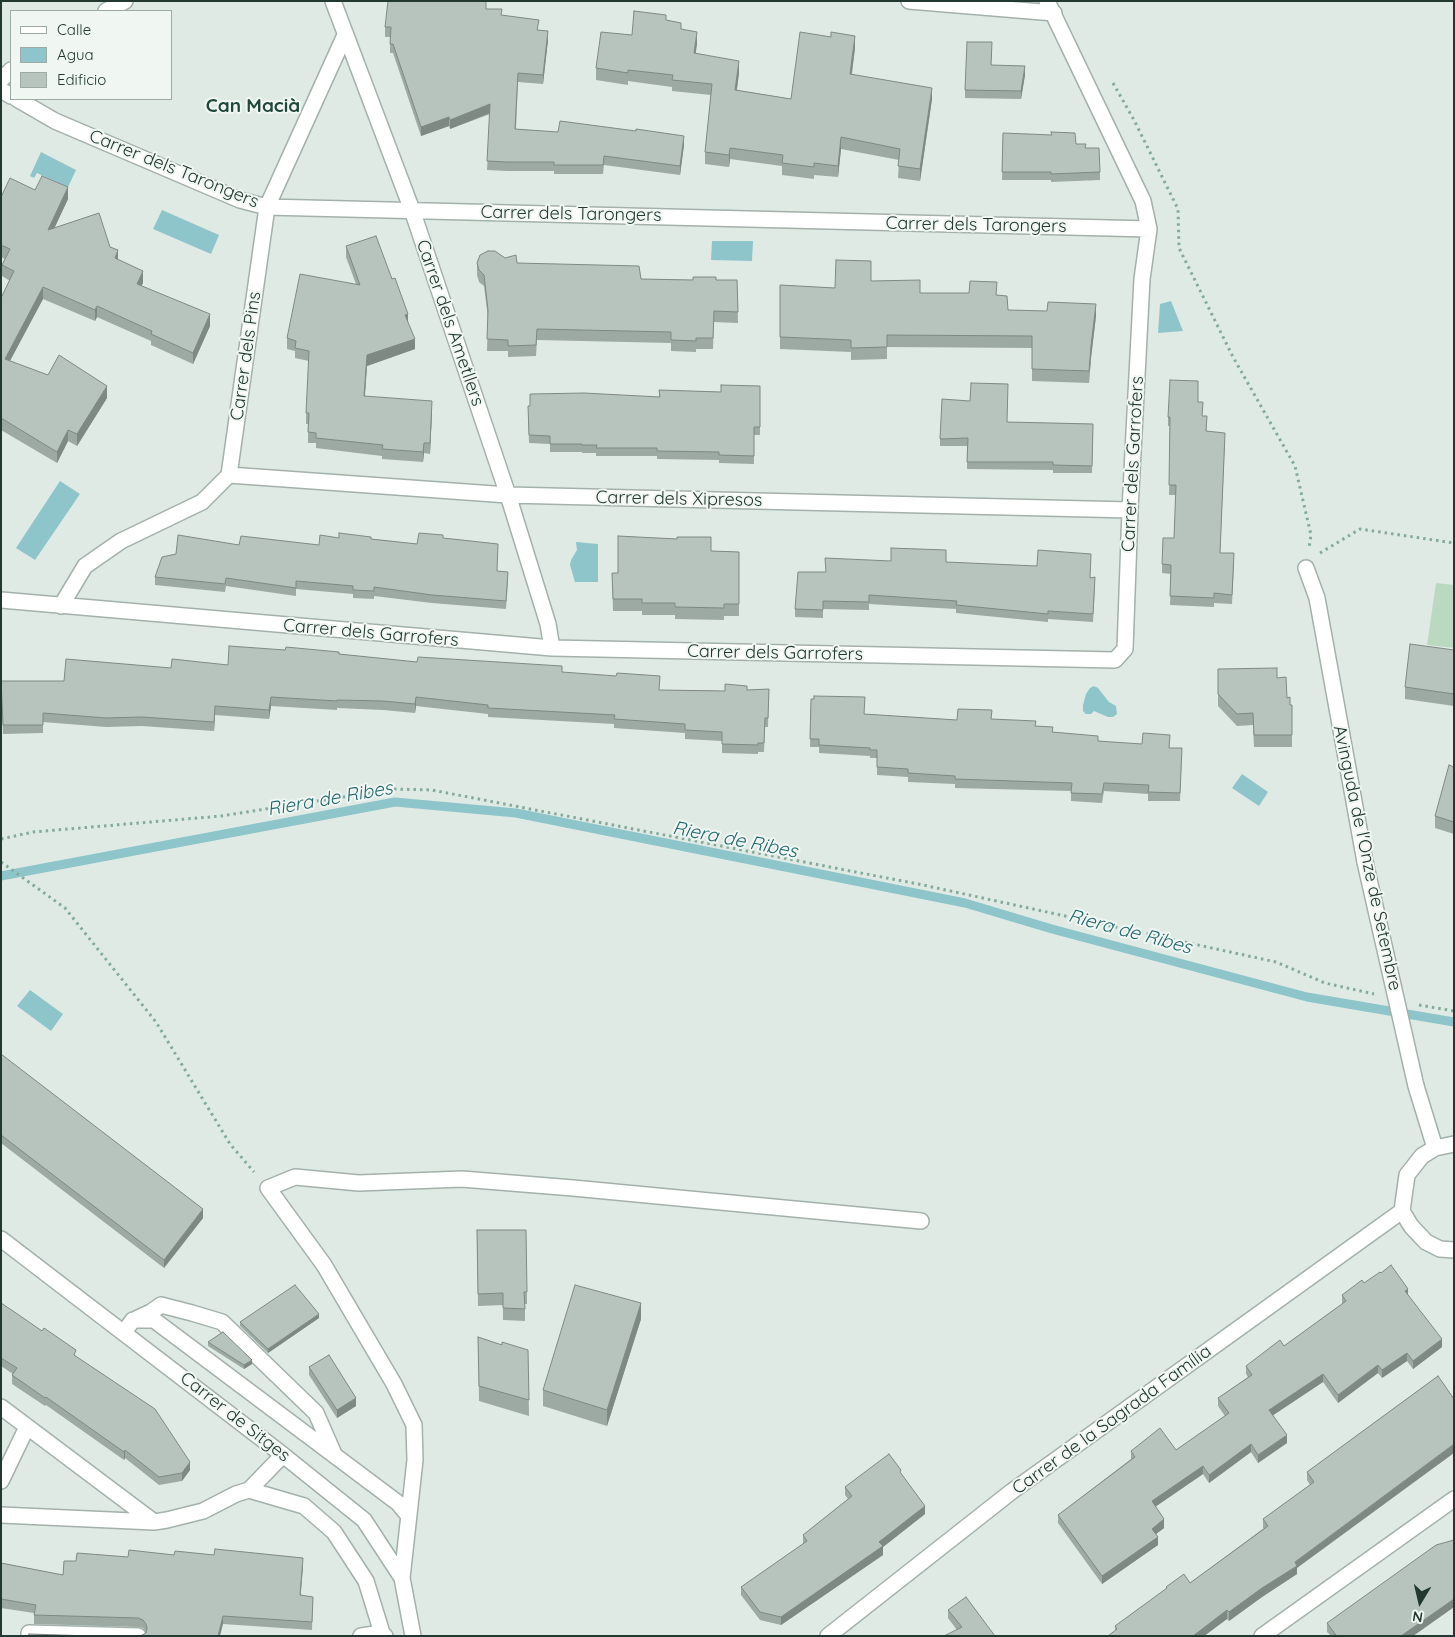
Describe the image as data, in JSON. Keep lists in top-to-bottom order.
{
  "streets": {
    "street": [
      "Carrer dels Tarongers",
      "Carrer dels Ametllers",
      "Carrer dels Pins",
      "Carrer dels Garrofers",
      "Carrer dels Xipresos",
      "Avinguda de l'Onze de Setembre",
      "Carrer de Sitges",
      "Carrer de la Sagrada Família"
    ]
  },
  "crossings": [
    ["Carrer dels Tarongers", "Carrer dels Ametllers"],
    ["Carrer dels Tarongers", "Carrer dels Pins"],
    ["Carrer dels Tarongers", "Carrer dels Garrofers"],
    ["Carrer dels Ametllers", "Carrer dels Pins"],
    ["Carrer dels Ametllers", "Carrer dels Garrofers"],
    ["Carrer dels Ametllers", "Carrer dels Xipresos"],
    ["Carrer dels Pins", "Carrer dels Xipresos"],
    ["Carrer dels Garrofers", "Carrer dels Xipresos"]
  ],
  "districts": ["Can Macià"],
  "water": ["Riera de Ribes"],
  "legend": ["Calle", "Agua", "Edificio"],
  "north": "bottom"
}
